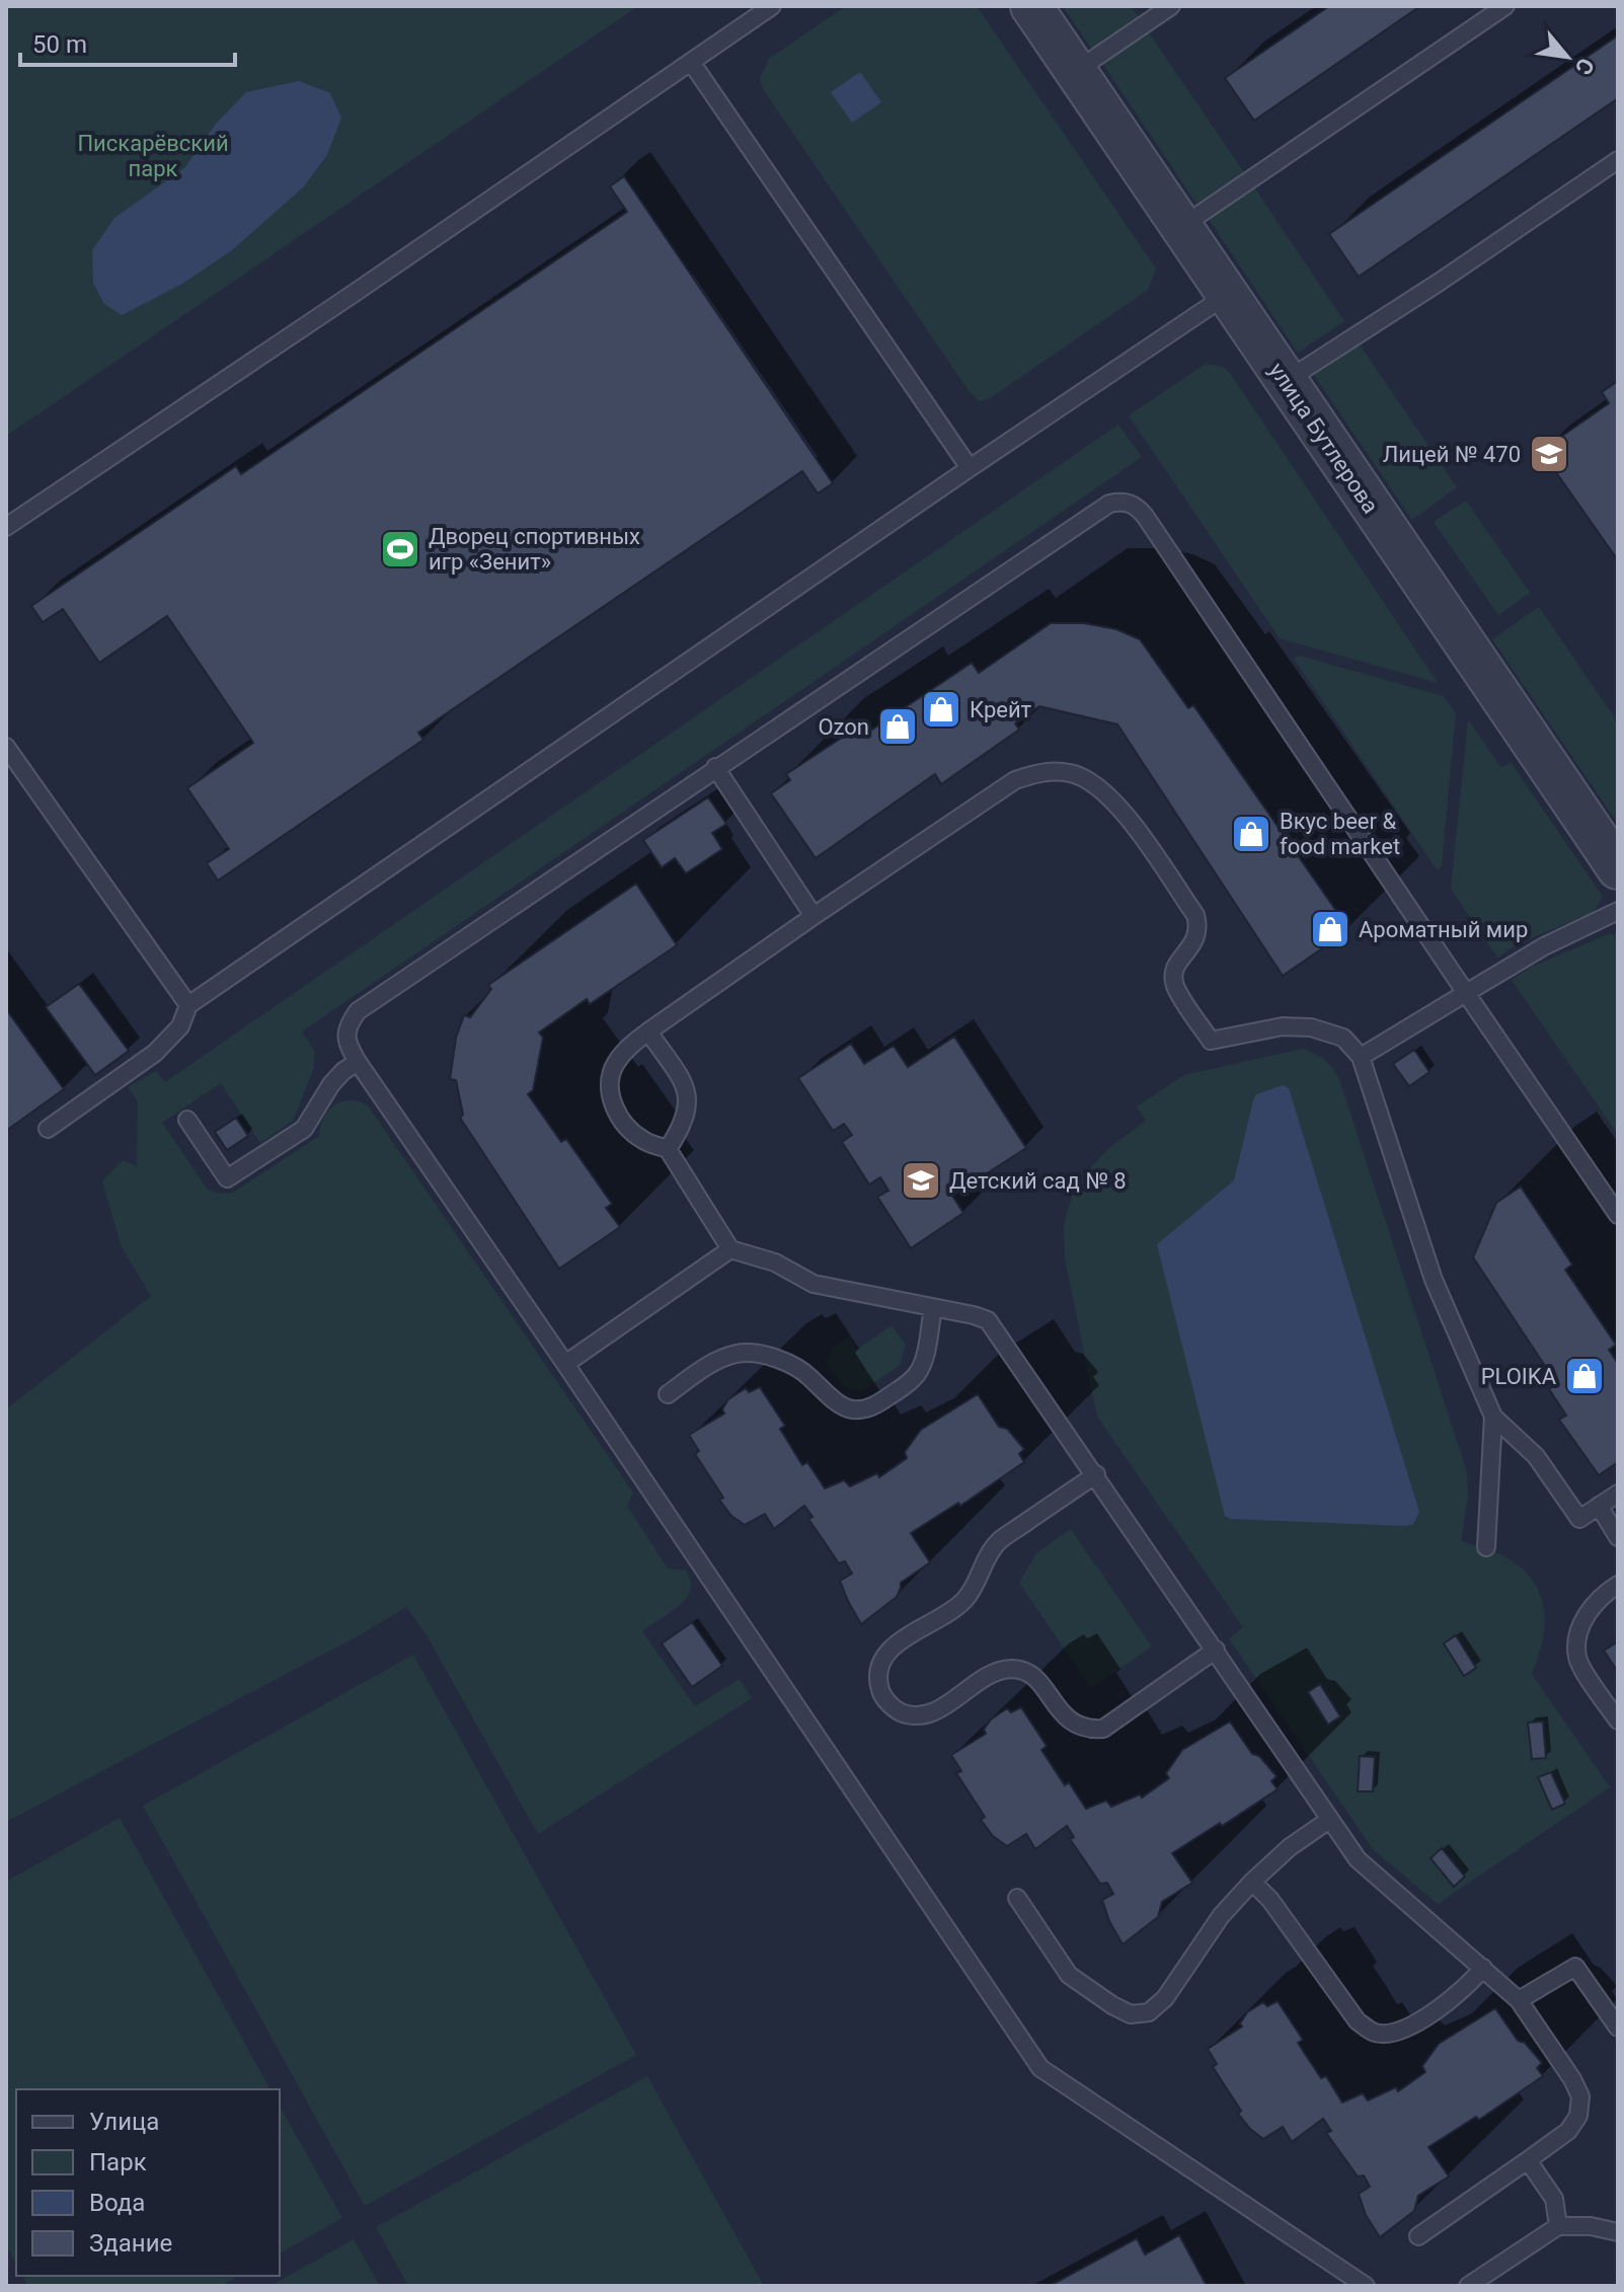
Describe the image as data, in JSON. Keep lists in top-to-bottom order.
{
  "streets": {
    "street": ["улица Бутлерова"]
  },
  "parks": ["Пискарёвский парк"],
  "places": {
    "school or university": ["Лицей № 470", "Детский сад № 8"],
    "sports": ["Дворец спортивных игр «Зенит»"],
    "shop": [
      "Крейт",
      "Ozon",
      "Вкус beer & food market",
      "Ароматный мир",
      "PLOIKA"
    ]
  },
  "legend": [
    "Улица",
    "Парк",
    "Вода",
    "Здание"
  ],
  "scale_bar": "50 m",
  "north": "bottom right"
}
